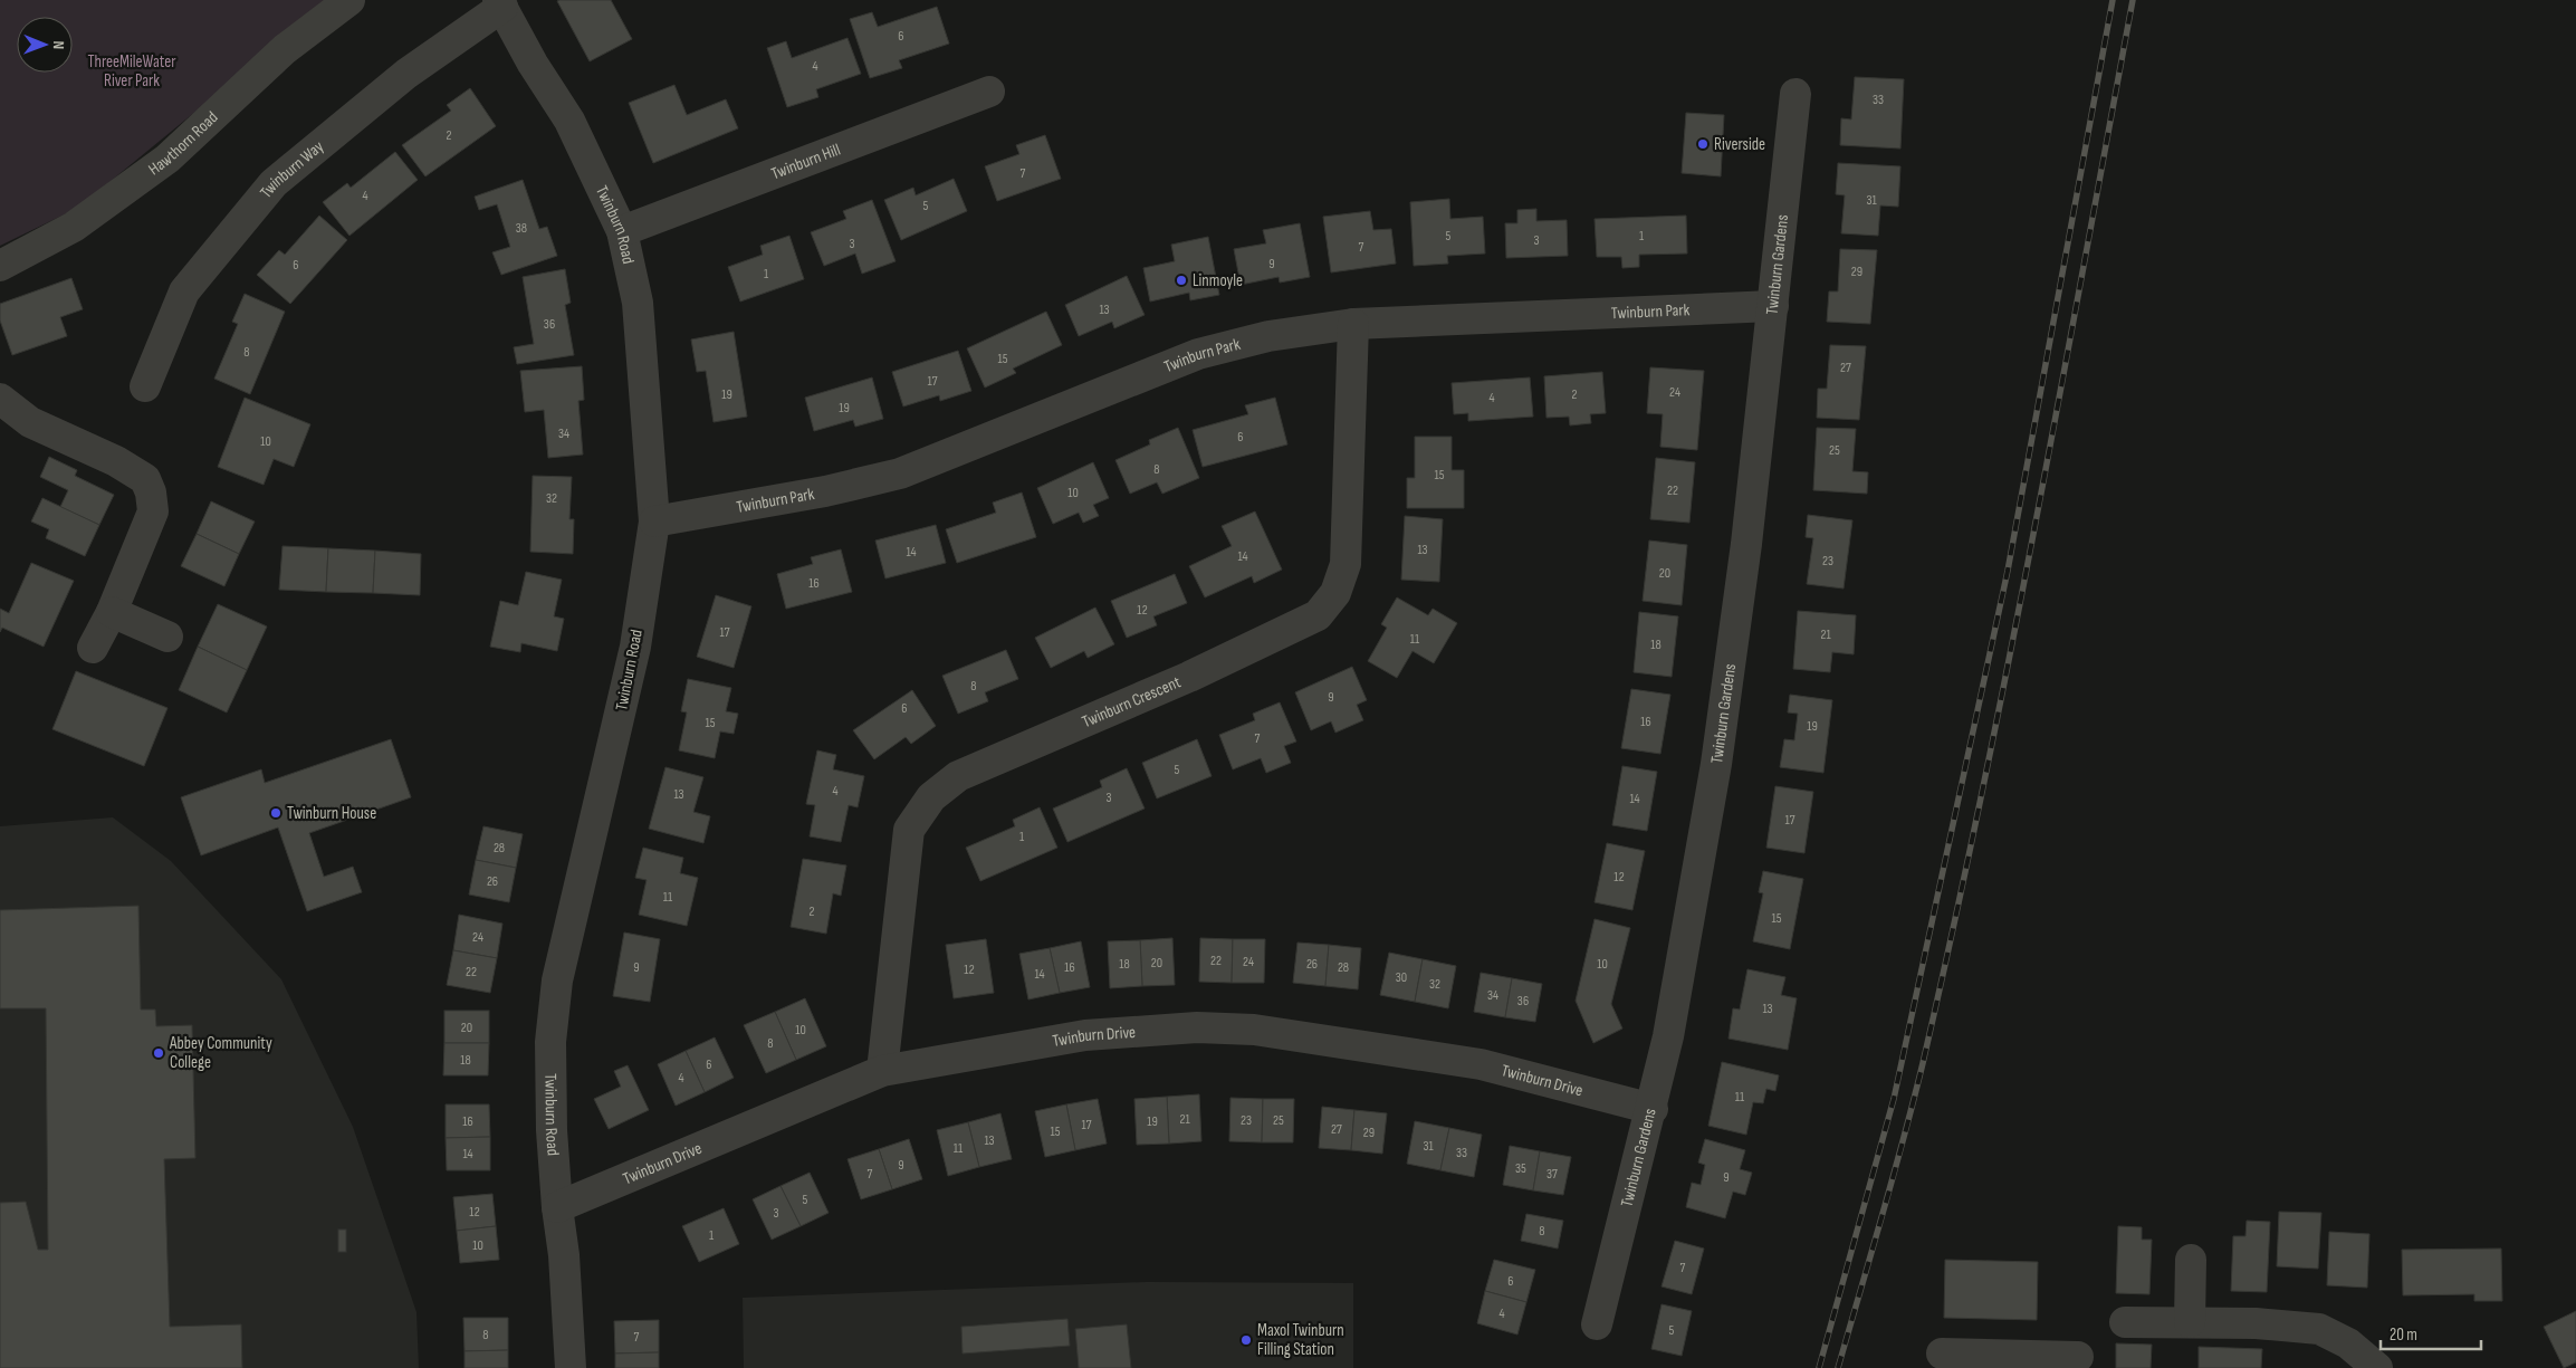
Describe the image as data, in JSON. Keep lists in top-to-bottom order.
{
  "streets": {
    "street": [
      "Hawthorn Road",
      "Twinburn Hill",
      "Twinburn Way",
      "Twinburn Road",
      "Twinburn Gardens",
      "Twinburn Park",
      "Twinburn Crescent",
      "Twinburn Drive"
    ]
  },
  "crossings": [
    ["Twinburn Hill", "Twinburn Road"],
    ["Twinburn Way", "Twinburn Road"],
    ["Twinburn Road", "Twinburn Park"],
    ["Twinburn Road", "Twinburn Drive"],
    ["Twinburn Gardens", "Twinburn Park"],
    ["Twinburn Gardens", "Twinburn Drive"],
    ["Twinburn Park", "Twinburn Crescent"],
    ["Twinburn Crescent", "Twinburn Drive"]
  ],
  "parks": ["ThreeMileWater River Park"],
  "places": [
    "Riverside",
    "Linmoyle",
    "Twinburn House",
    "Abbey Community College",
    "Maxol Twinburn Filling Station"
  ],
  "house_numbers": [
    "6",
    "4",
    "33",
    "2",
    "7",
    "4",
    "31",
    "5",
    "38",
    "5",
    "1",
    "3",
    "3",
    "7",
    "9",
    "6",
    "29",
    "1",
    "13",
    "36",
    "8",
    "15",
    "27",
    "17",
    "24",
    "19",
    "2",
    "4",
    "19",
    "34",
    "6",
    "10",
    "25",
    "8",
    "15",
    "22",
    "10",
    "32",
    "13",
    "14",
    "14",
    "23",
    "20",
    "16",
    "12",
    "17",
    "21",
    "11",
    "18",
    "8",
    "9",
    "6",
    "16",
    "15",
    "19",
    "7",
    "5",
    "4",
    "13",
    "3",
    "14",
    "17",
    "1",
    "28",
    "12",
    "26",
    "11",
    "2",
    "15",
    "24",
    "22",
    "24",
    "20",
    "18",
    "26",
    "10",
    "9",
    "16",
    "28",
    "12",
    "22",
    "14",
    "30",
    "32",
    "34",
    "36",
    "13",
    "20",
    "10",
    "8",
    "18",
    "6",
    "4",
    "11",
    "21",
    "23",
    "25",
    "16",
    "19",
    "17",
    "27",
    "15",
    "29",
    "13",
    "31",
    "11",
    "33",
    "14",
    "9",
    "35",
    "7",
    "37",
    "9",
    "5",
    "12",
    "3",
    "8",
    "1",
    "10",
    "7",
    "6",
    "4",
    "5",
    "8",
    "7"
  ],
  "scale_bar": "20 m",
  "north": "right"
}
